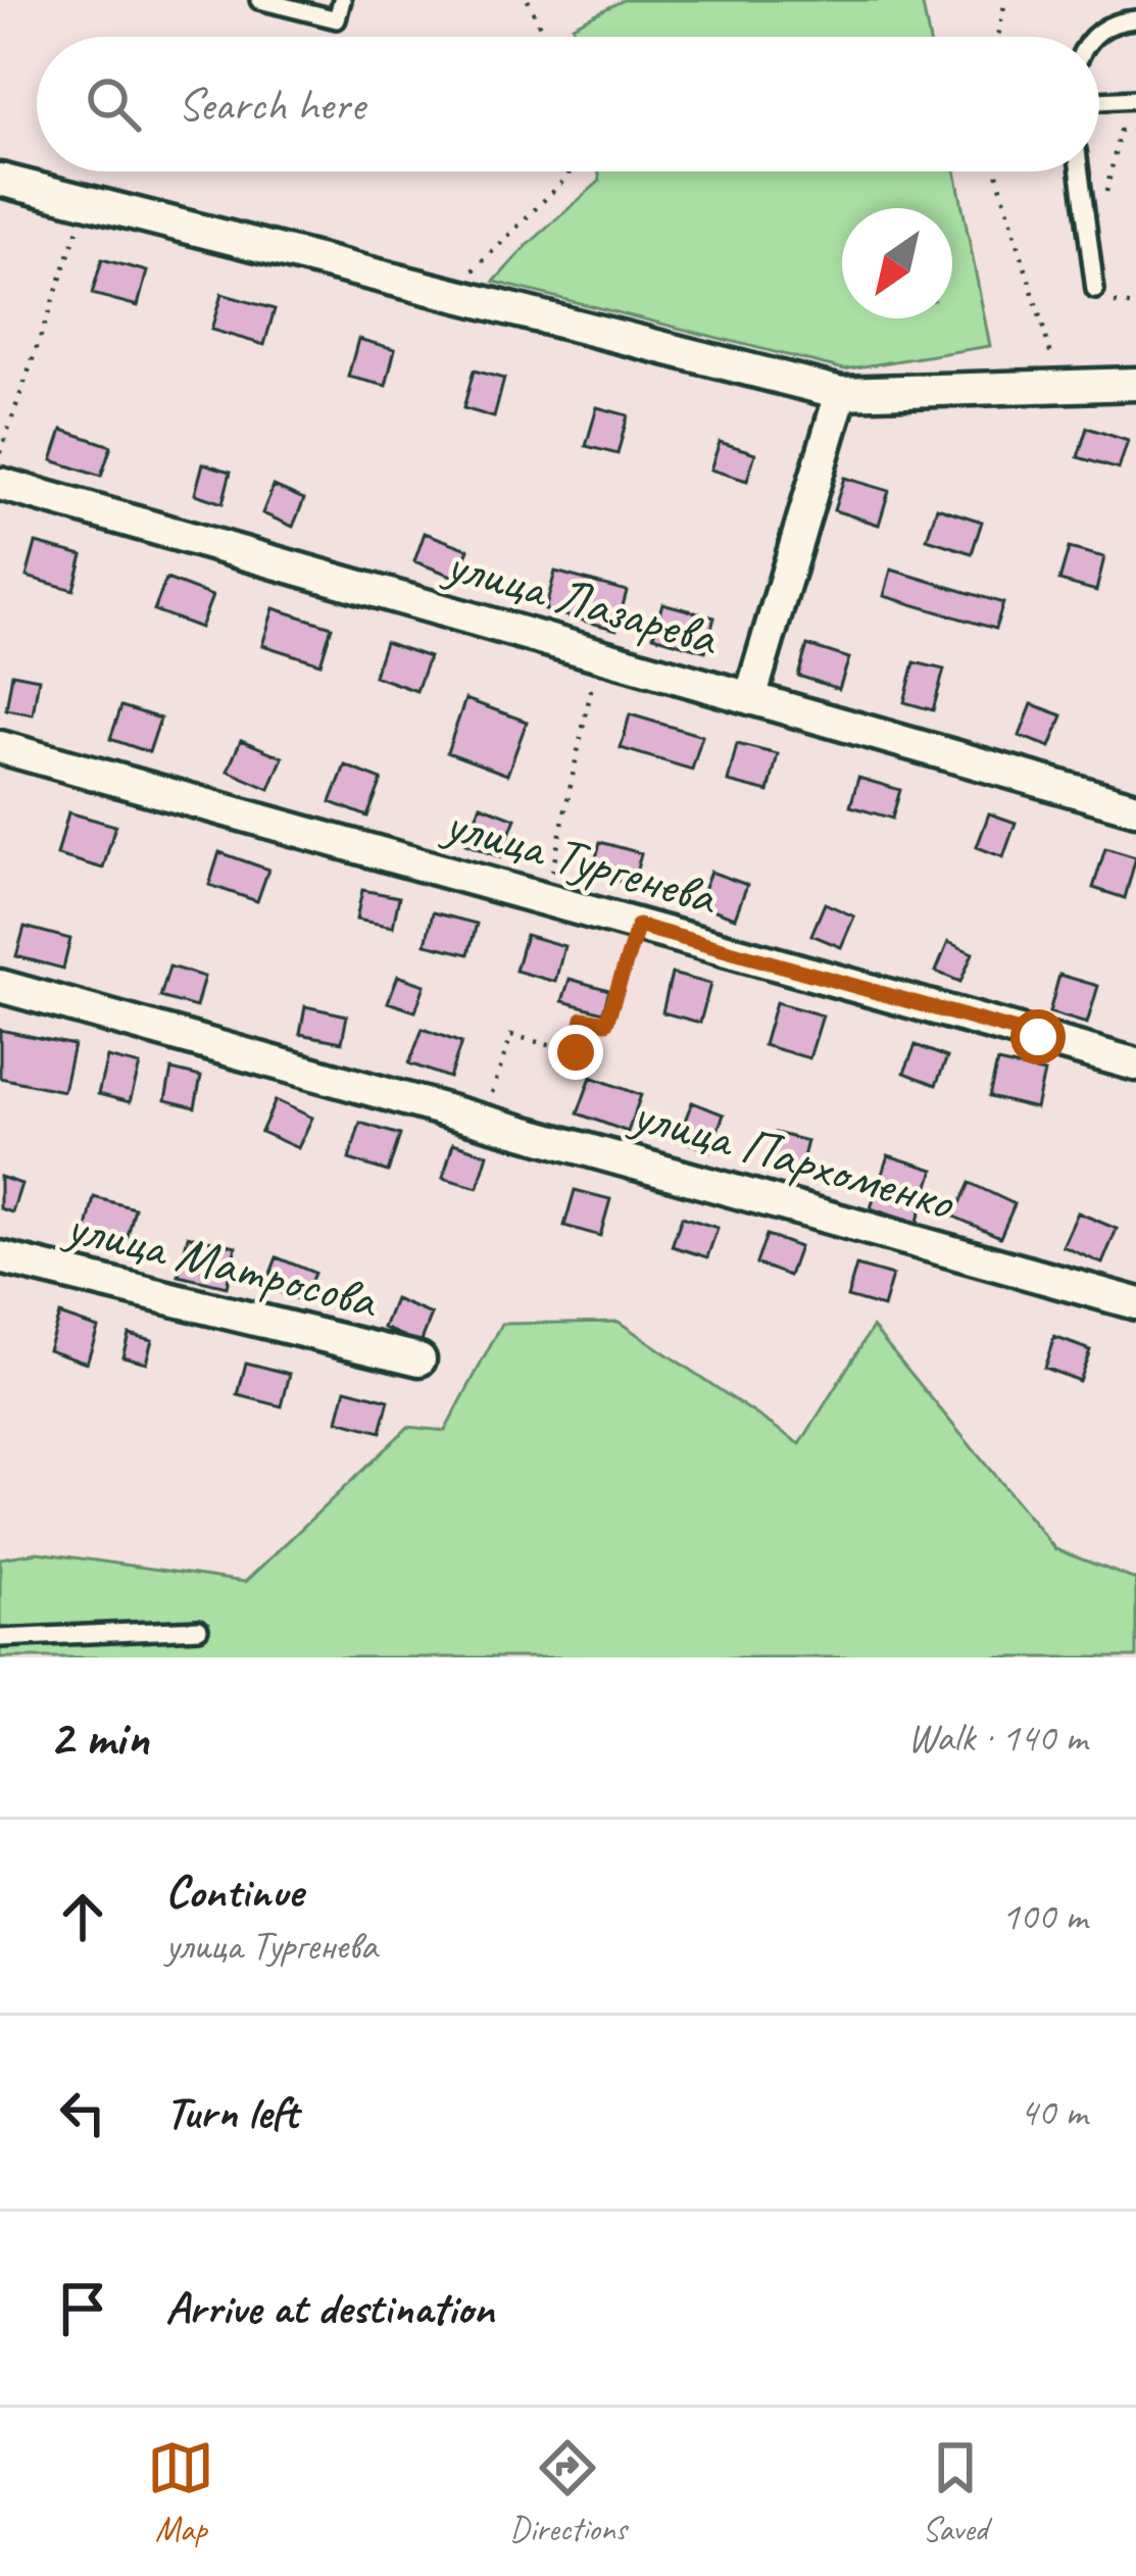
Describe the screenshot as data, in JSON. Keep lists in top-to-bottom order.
{
  "streets": {
    "street": [
      "улица Лазарева",
      "улица Тургенева",
      "улица Пархоменко",
      "улица Матросова"
    ]
  },
  "north": "bottom left",
  "page": {
    "search": "Search here",
    "heading": ["2 min", "Walk · 140 m"],
    "list": [
      ["Continue", "улица Тургенева", "100 m"],
      ["Turn left", "40 m"],
      "Arrive at destination"
    ],
    "nav": ["Map", "Directions", "Saved"]
  }
}
